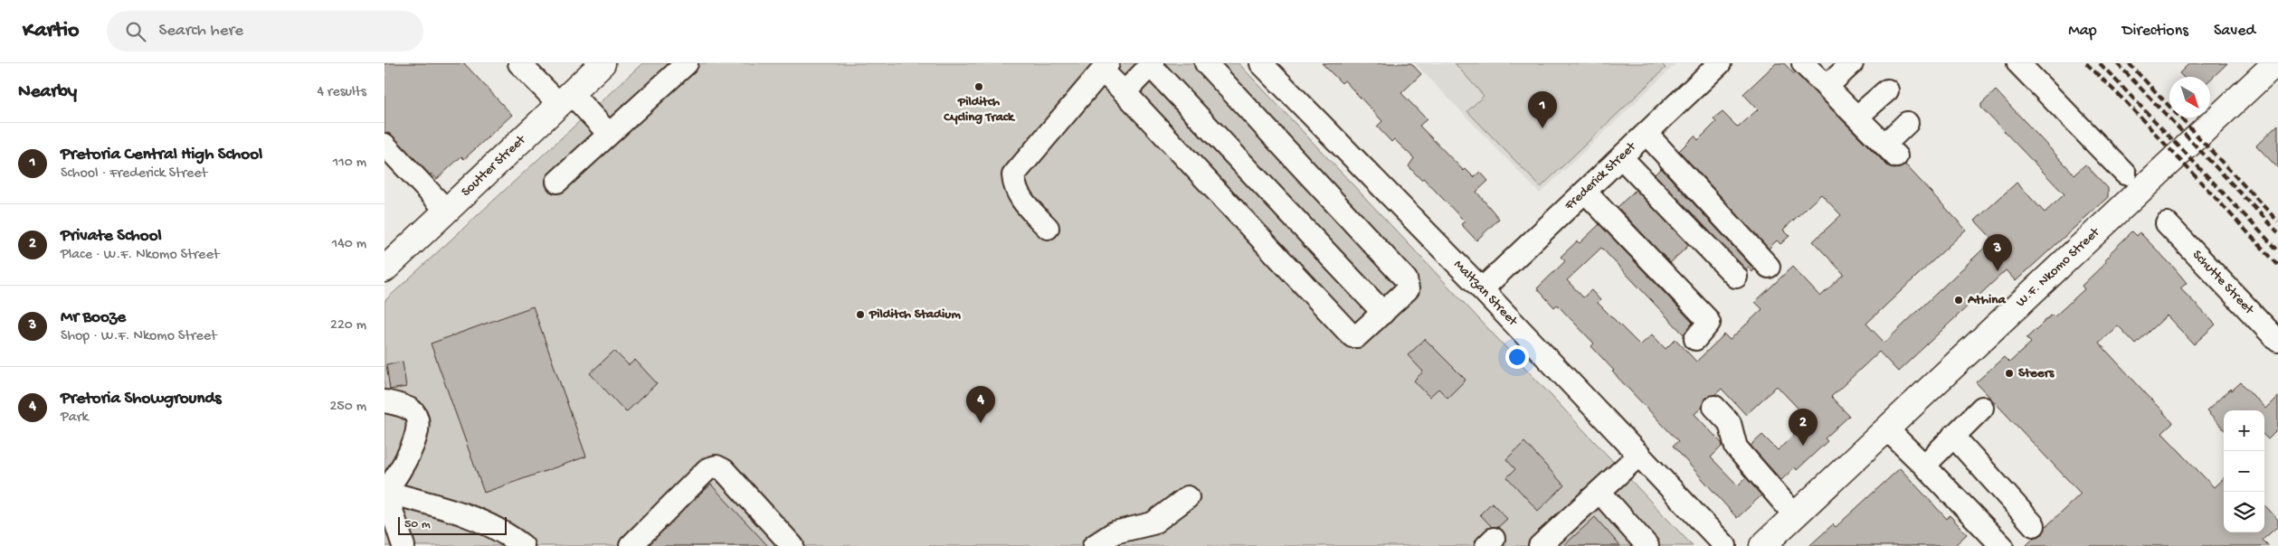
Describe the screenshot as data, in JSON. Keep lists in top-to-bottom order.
{
  "streets": {
    "main road": ["Soutter Street", "W.F. Nkomo Street"],
    "street": ["Frederick Street", "Schutte Street", "Maltzan Street"]
  },
  "crossings": [
    ["Frederick Street", "Maltzan Street"]
  ],
  "places": [
    "Pilditch Cycling Track",
    "Athina",
    "Pilditch Stadium",
    "Steers"
  ],
  "scale_bar": "50 m",
  "north": "bottom right",
  "page": {
    "header": "Kartio",
    "search": "Search here",
    "nav": ["Map", "Directions", "Saved"],
    "heading": ["Nearby", "4 results"],
    "pins": [
      "1",
      "3",
      "4",
      "2"
    ],
    "list": [
      {
        "mark": "1",
        "name": "Pretoria Central High School",
        "note": "School · Frederick Street",
        "value": "110 m"
      },
      {
        "mark": "2",
        "name": "Private School",
        "note": "Place · W.F. Nkomo Street",
        "value": "140 m"
      },
      {
        "mark": "3",
        "name": "Mr Booze",
        "note": "Shop · W.F. Nkomo Street",
        "value": "220 m"
      },
      {
        "mark": "4",
        "name": "Pretoria Showgrounds",
        "note": "Park",
        "value": "250 m"
      }
    ],
    "map_buttons": ["+", "−"],
    "scale": "50 m"
  }
}
